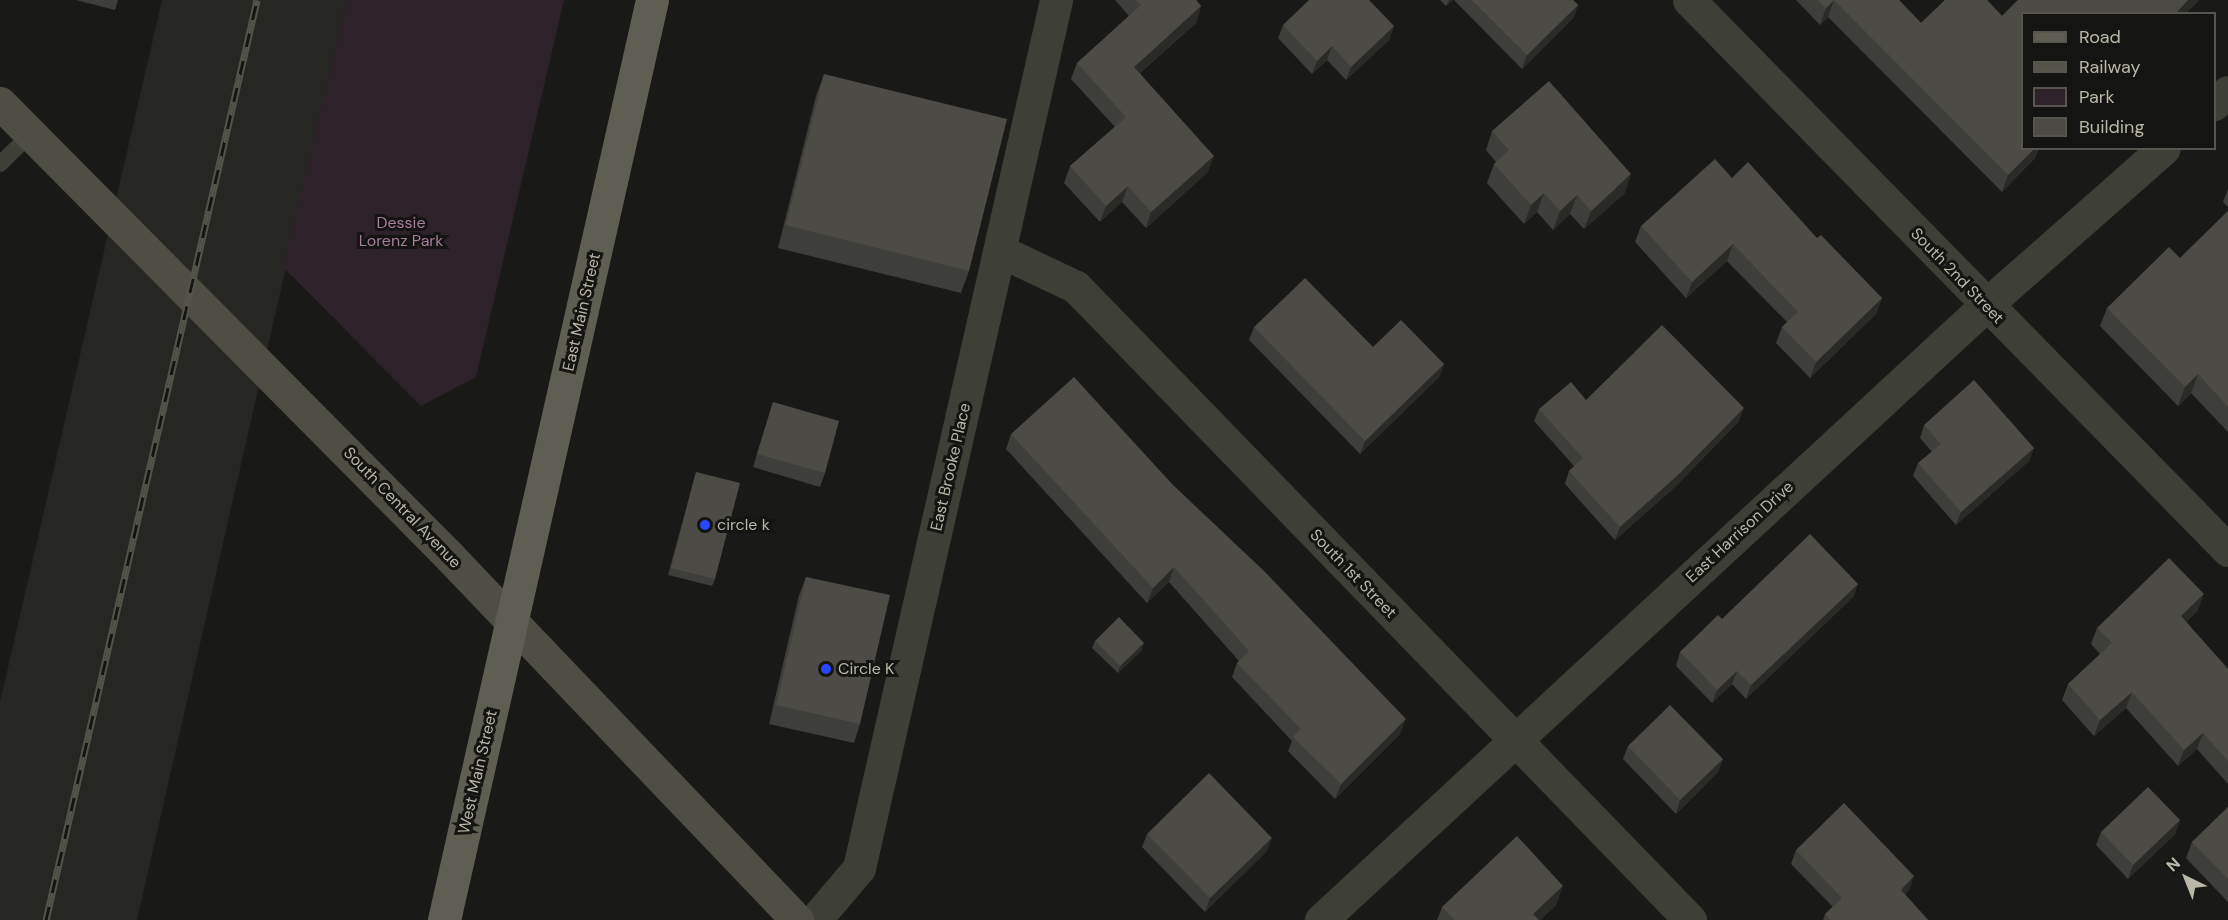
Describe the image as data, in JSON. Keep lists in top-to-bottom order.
{
  "streets": {
    "main road": ["East Main Street", "West Main Street"],
    "street": [
      "South 2nd Street",
      "East Brooke Place",
      "South Central Avenue",
      "East Harrison Drive",
      "South 1st Street"
    ]
  },
  "crossings": [
    ["South 2nd Street", "East Harrison Drive"],
    ["East Main Street", "South Central Avenue"],
    ["East Main Street", "West Main Street"],
    ["East Brooke Place", "South 1st Street"],
    ["South Central Avenue", "West Main Street"],
    ["East Harrison Drive", "South 1st Street"]
  ],
  "parks": ["Dessie Lorenz Park"],
  "places": ["circle k", "Circle K"],
  "legend": [
    "Road",
    "Railway",
    "Park",
    "Building"
  ],
  "north": "top left"
}
